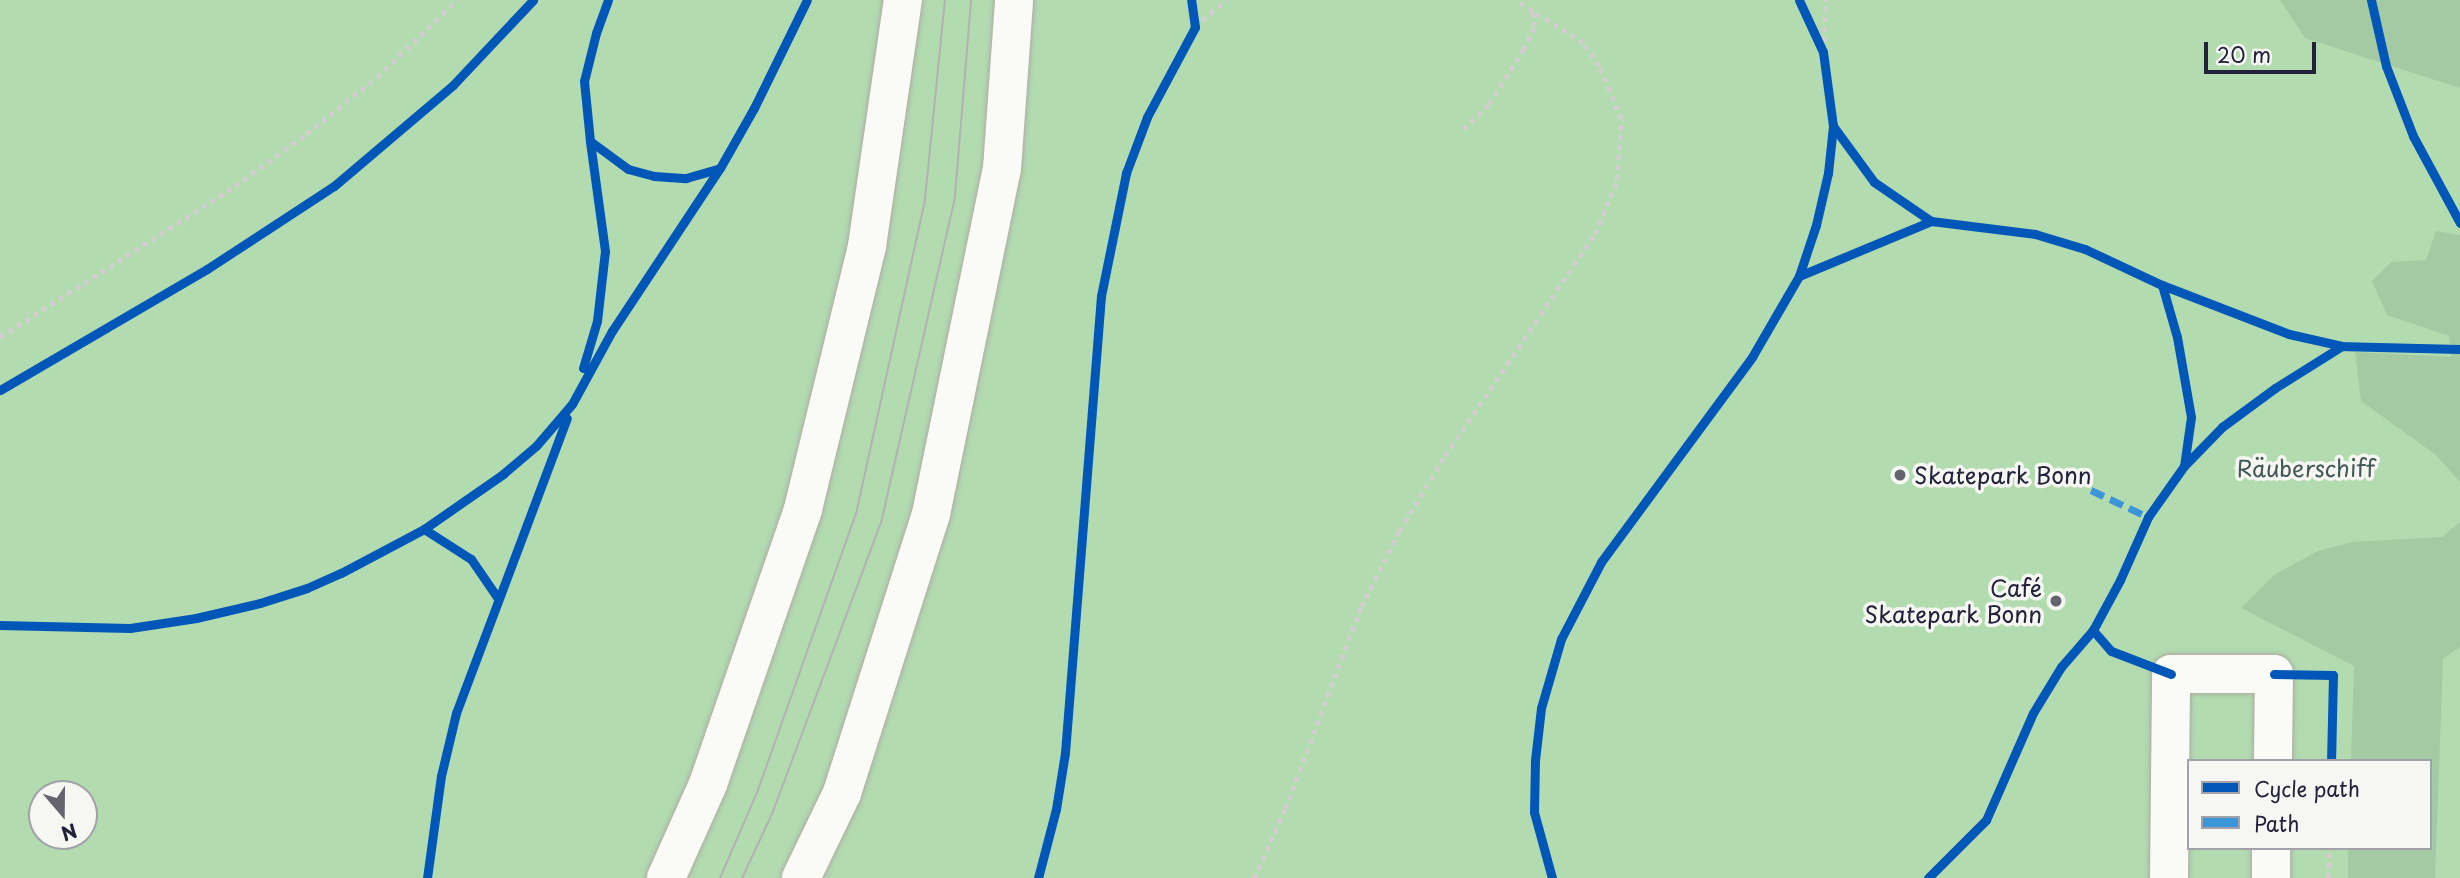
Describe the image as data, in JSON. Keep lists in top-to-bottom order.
{
  "parks": ["Räuberschiff"],
  "places": ["Skatepark Bonn", "Café Skatepark Bonn"],
  "legend": ["Cycle path", "Path"],
  "scale_bar": "20 m",
  "north": "bottom"
}
